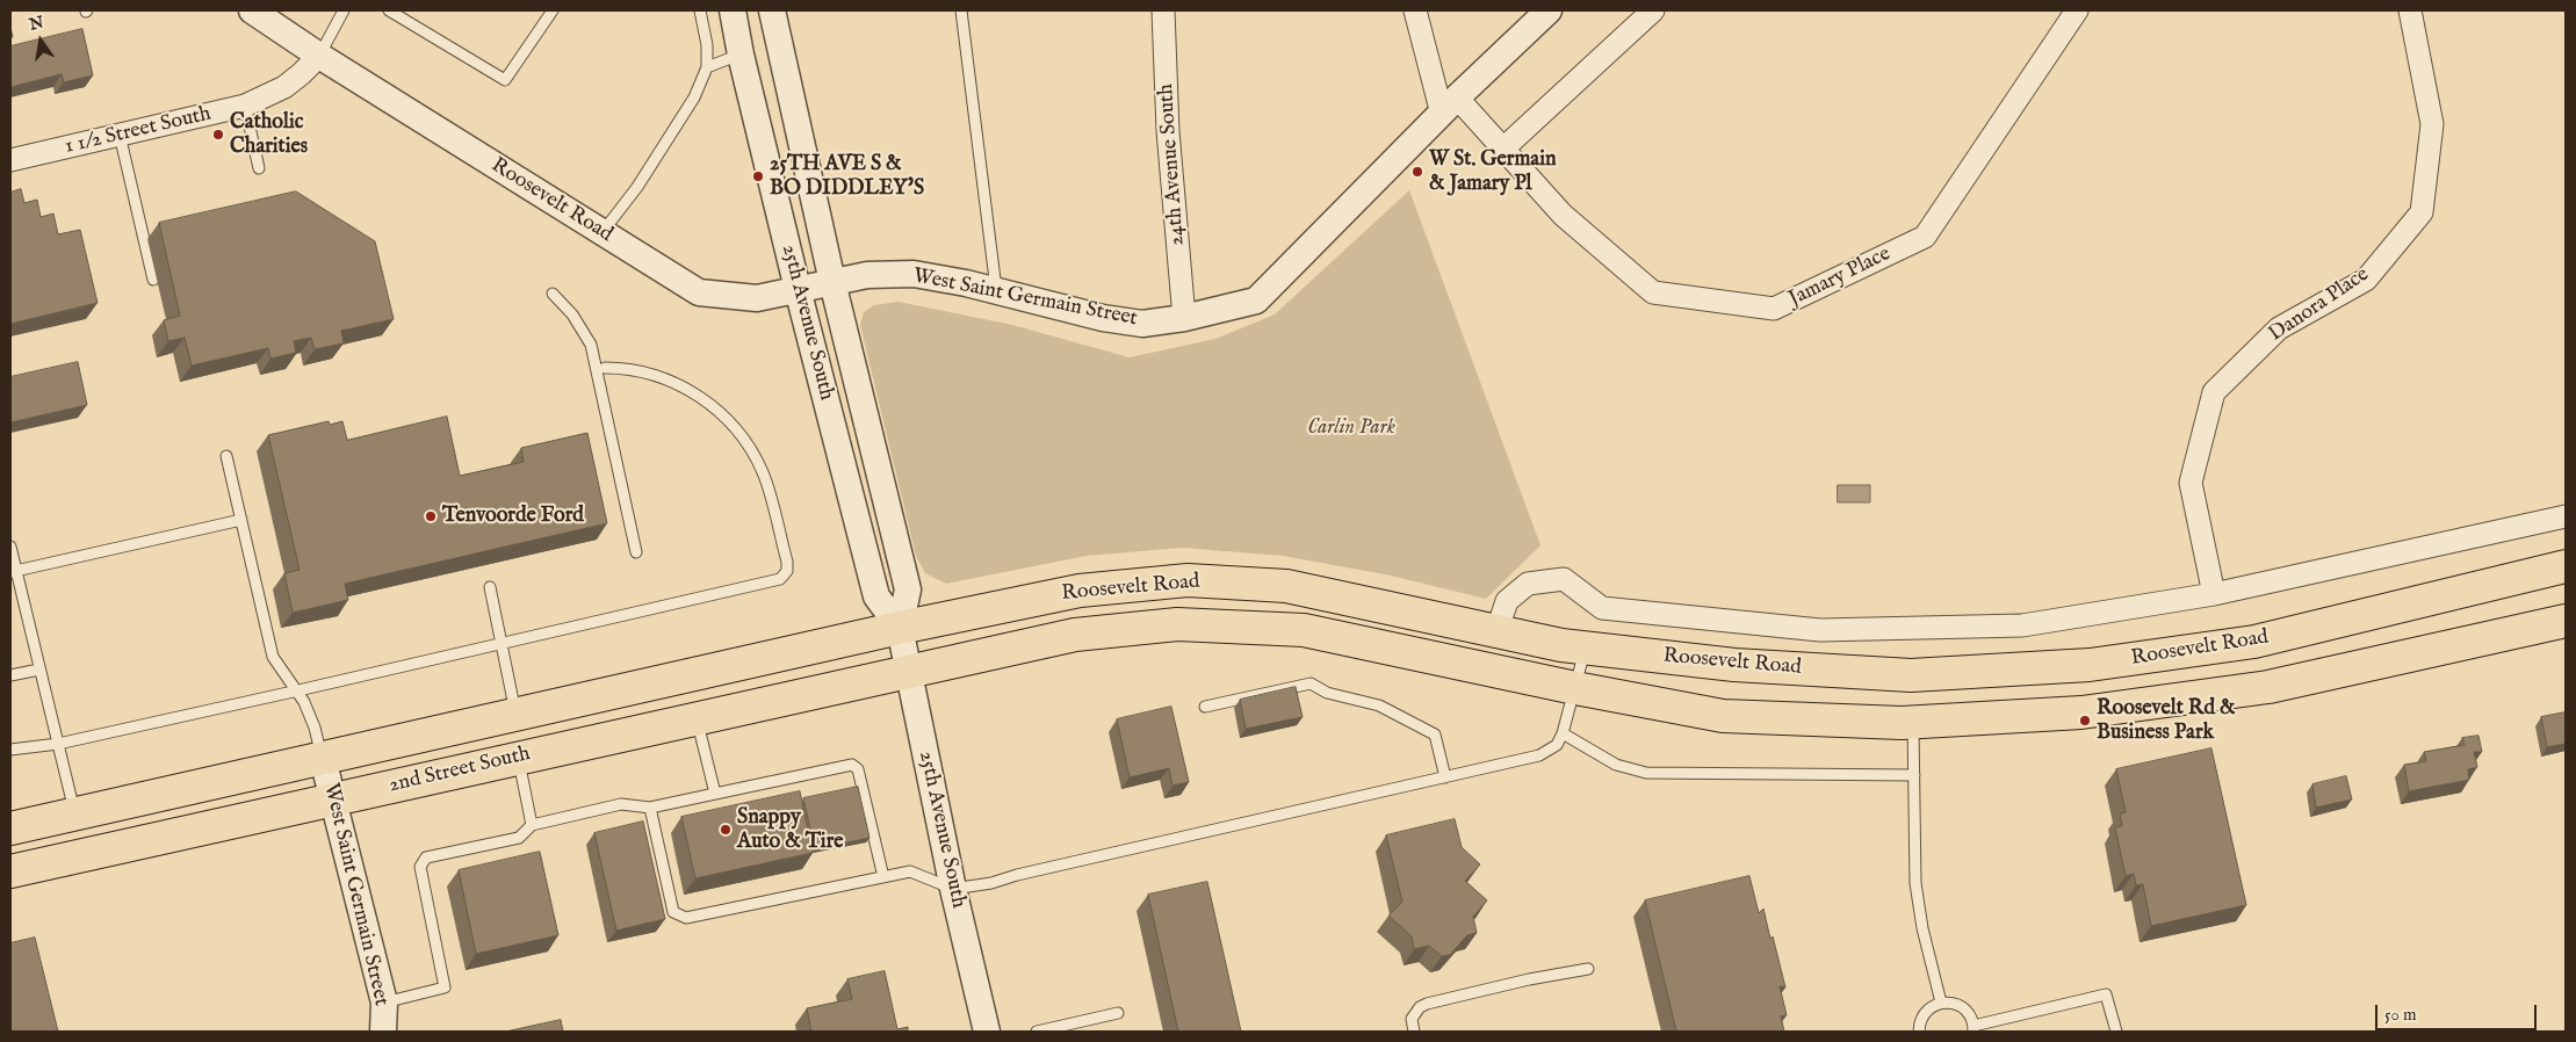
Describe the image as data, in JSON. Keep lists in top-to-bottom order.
{
  "streets": {
    "main road": ["Roosevelt Road", "2nd Street South"],
    "street": [
      "1 1/2 Street South",
      "24th Avenue South",
      "Jamary Place",
      "West Saint Germain Street",
      "Danora Place",
      "25th Avenue South"
    ]
  },
  "crossings": [
    ["1 1/2 Street South", "Roosevelt Road"],
    ["24th Avenue South", "West Saint Germain Street"],
    ["Roosevelt Road", "West Saint Germain Street"],
    ["Roosevelt Road", "25th Avenue South"],
    ["Roosevelt Road", "2nd Street South"],
    ["Jamary Place", "West Saint Germain Street"],
    ["West Saint Germain Street", "25th Avenue South"],
    ["West Saint Germain Street", "2nd Street South"],
    ["25th Avenue South", "2nd Street South"]
  ],
  "parks": ["Carlin Park"],
  "places": [
    "Catholic Charities",
    "W St. Germain & Jamary Pl",
    "25TH AVE S & BO DIDDLEY'S",
    "Tenvoorde Ford",
    "Roosevelt Rd & Business Park",
    "Snappy Auto & Tire"
  ],
  "scale_bar": "50 m",
  "north": "top"
}
